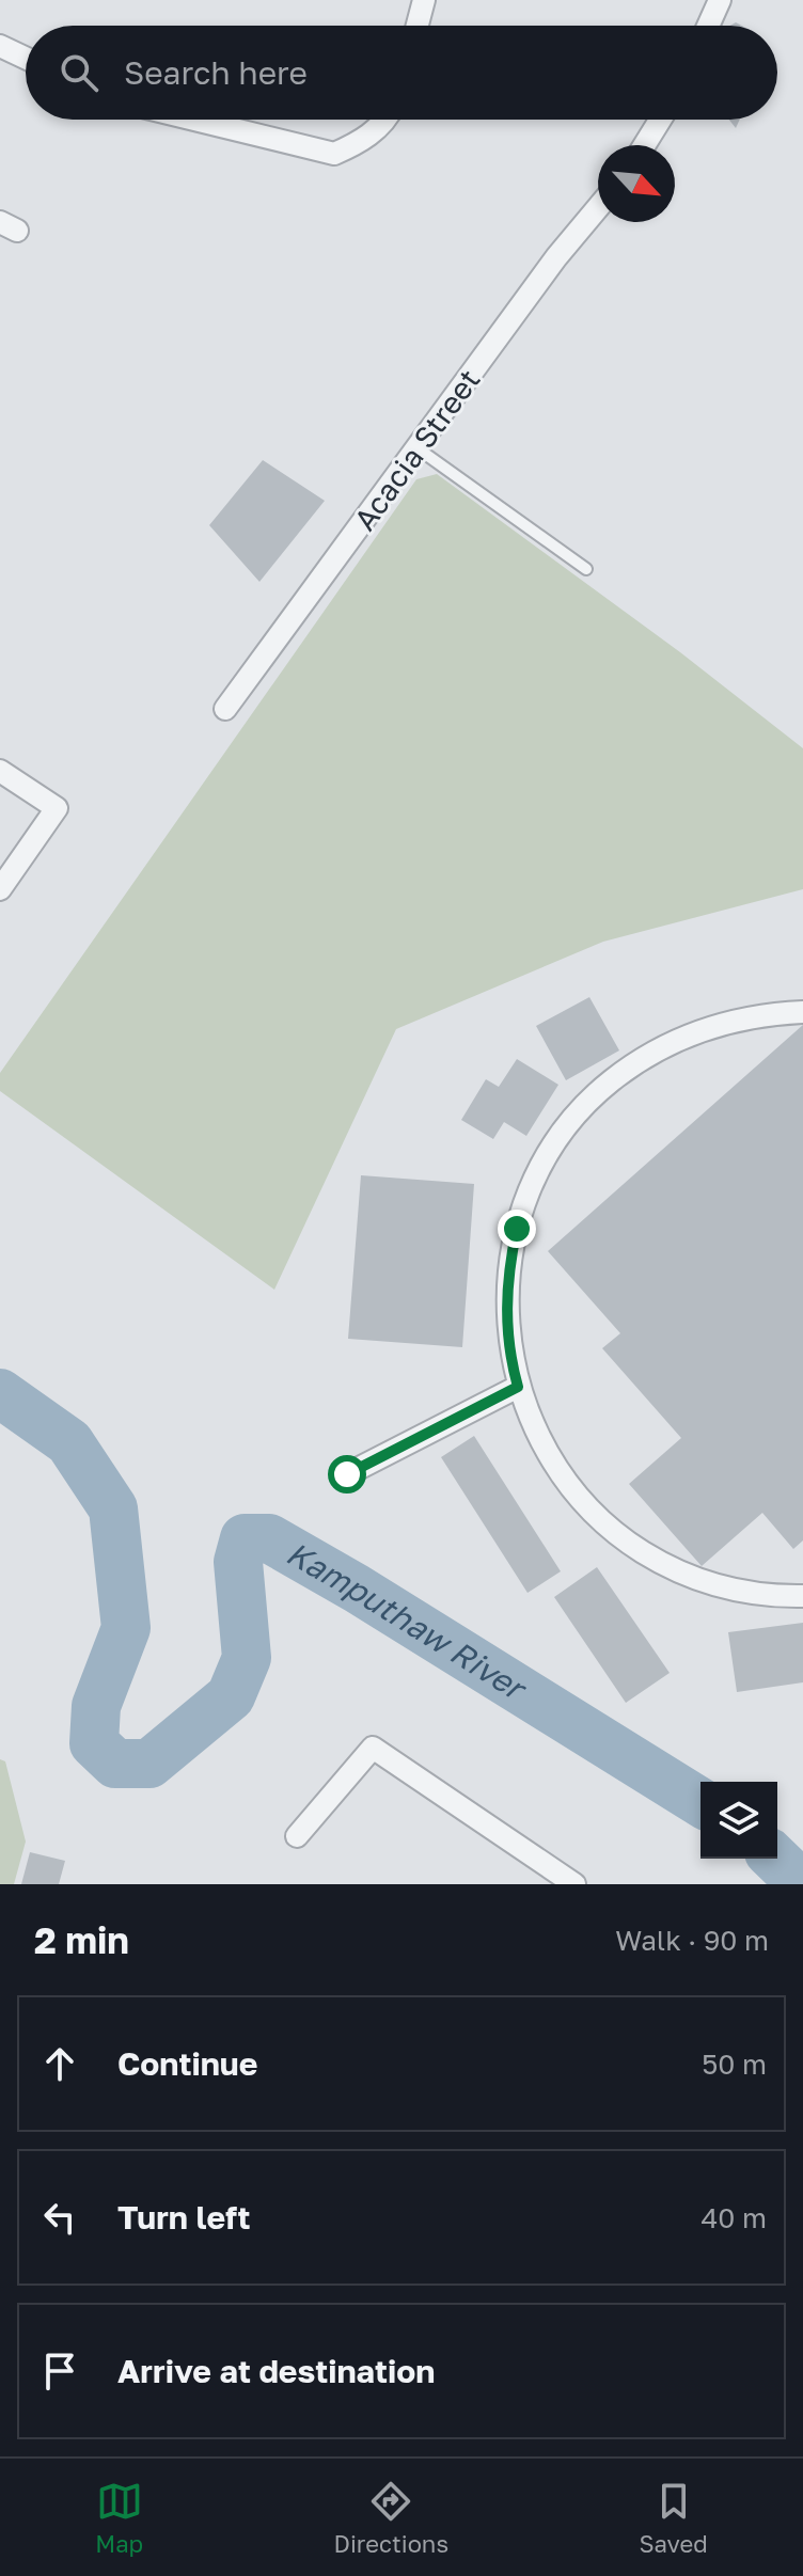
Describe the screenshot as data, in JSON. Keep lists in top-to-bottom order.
{
  "streets": {
    "street": ["Acacia Street"]
  },
  "water": ["Kamputhaw River"],
  "north": "bottom right",
  "page": {
    "search": "Search here",
    "heading": ["2 min", "Walk · 90 m"],
    "list": [
      ["Continue", "50 m"],
      ["Turn left", "40 m"],
      "Arrive at destination"
    ],
    "nav": ["Map", "Directions", "Saved"]
  }
}
